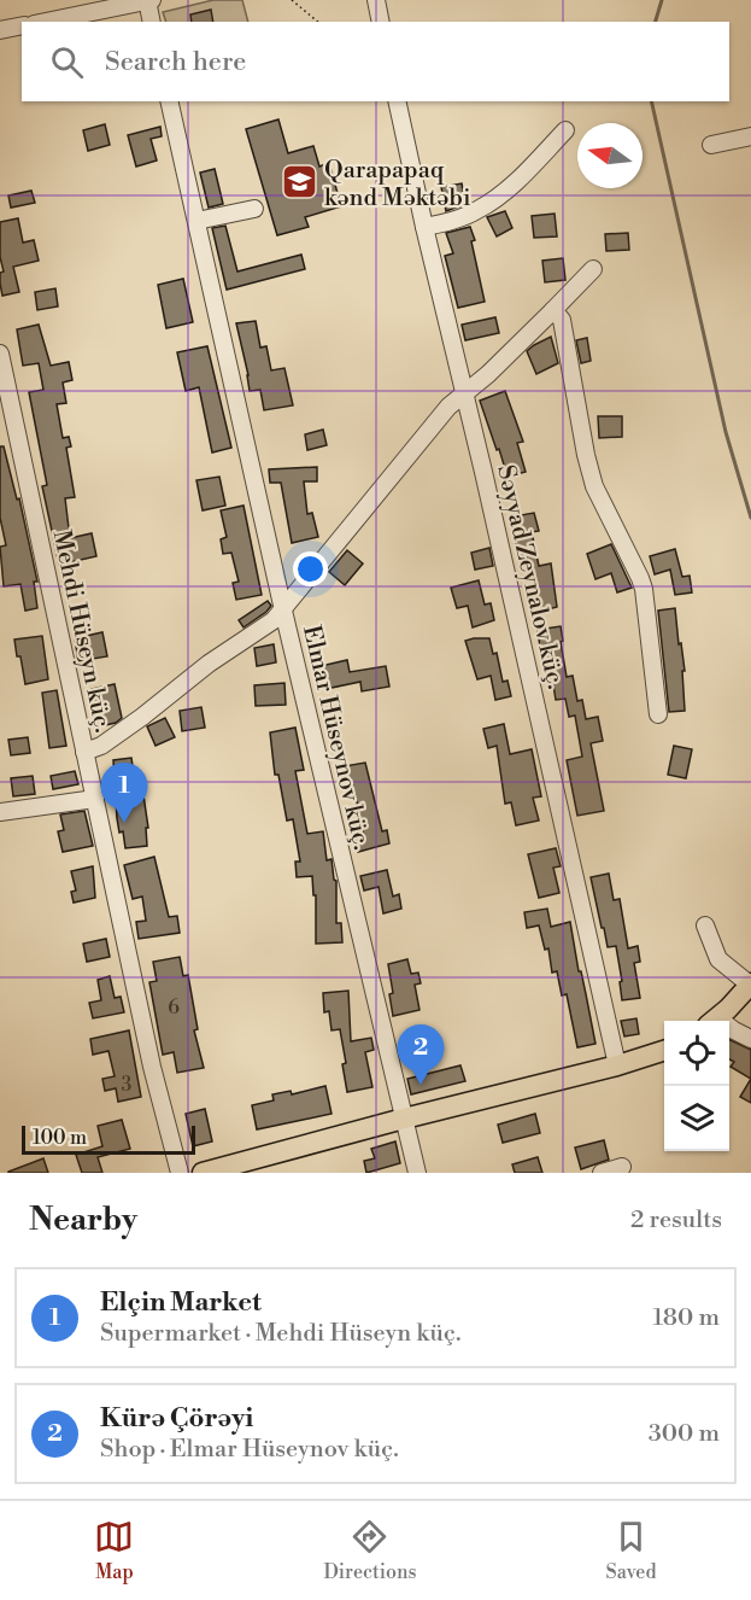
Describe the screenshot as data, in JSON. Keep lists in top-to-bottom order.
{
  "streets": {
    "street": ["Səyyad Zeynalov küç.", "Mehdi Hüseyn küç.", "Elmar Hüseynov küç."]
  },
  "places": {
    "school or university": ["Qarapapaq kənd Məktəbi"]
  },
  "house_numbers": ["6", "3"],
  "scale_bar": "100 m",
  "north": "left",
  "page": {
    "search": "Search here",
    "pins": ["1", "2"],
    "scale": "100 m",
    "heading": ["Nearby", "2 results"],
    "list": [
      {
        "mark": "1",
        "name": "Elçin Market",
        "note": "Supermarket · Mehdi Hüseyn küç.",
        "value": "180 m"
      },
      {
        "mark": "2",
        "name": "Kürə Çörəyi",
        "note": "Shop · Elmar Hüseynov küç.",
        "value": "300 m"
      }
    ],
    "nav": ["Map", "Directions", "Saved"]
  }
}
